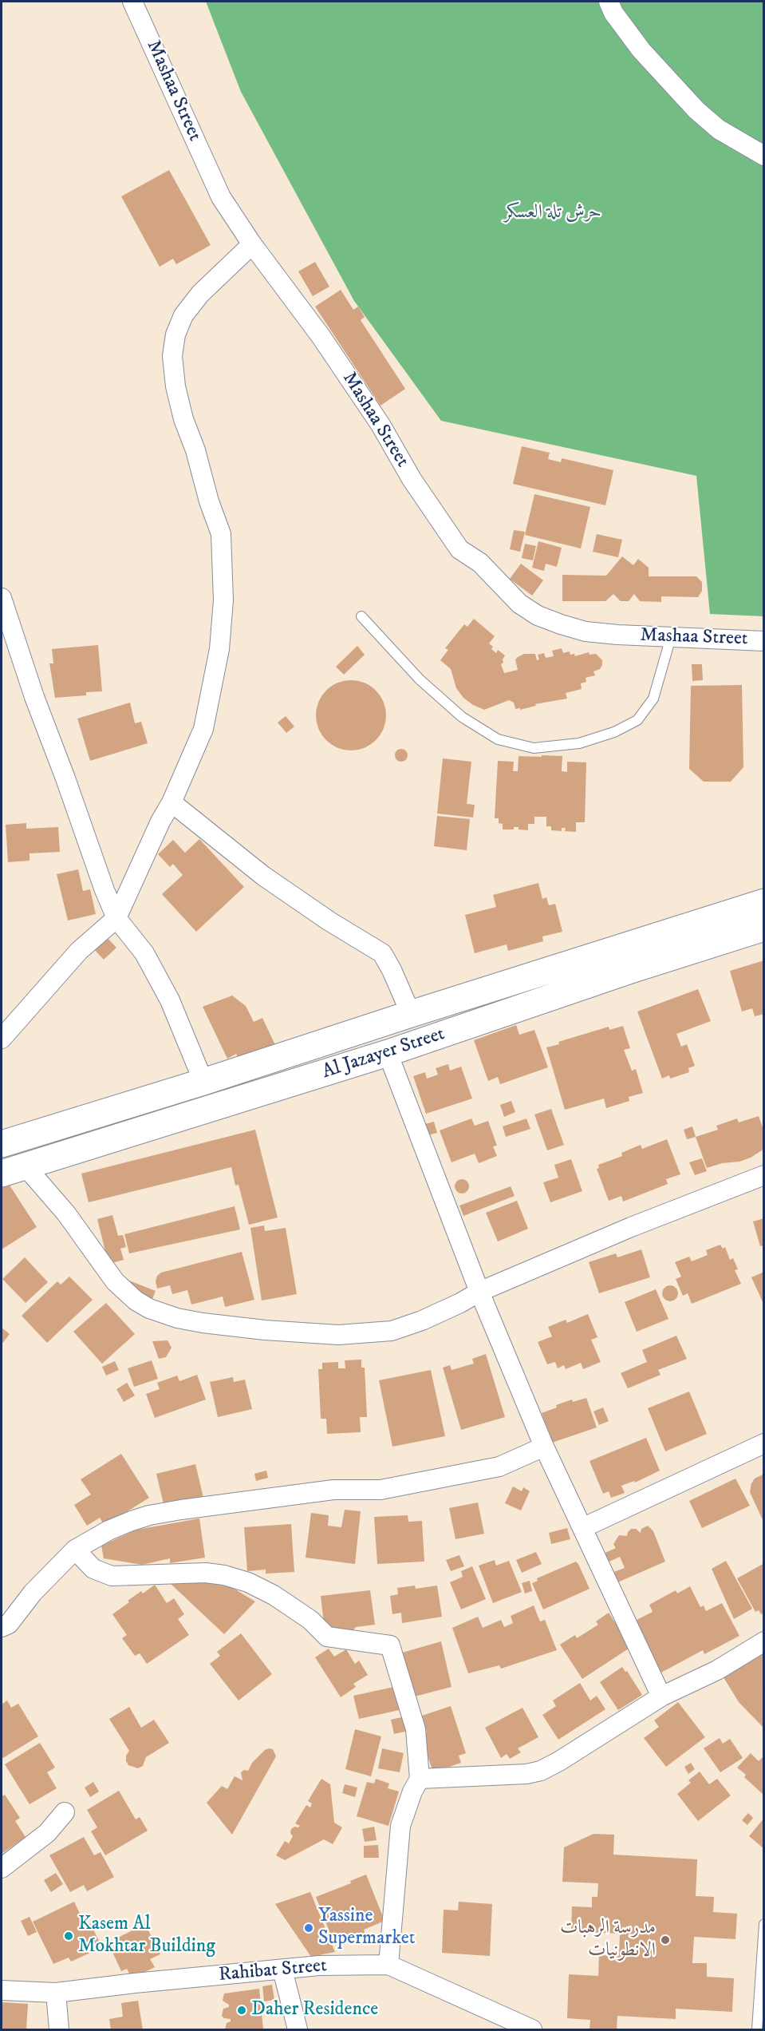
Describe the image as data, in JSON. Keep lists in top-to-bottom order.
{
  "streets": {
    "main road": ["Al Jazayer Street"],
    "street": ["Mashaa Street", "Rahibat Street"]
  },
  "parks": ["حرش تلة العسكر"],
  "places": [
    "Yassine Supermarket",
    "Kasem Al Mokhtar Building",
    "مدرسة الرهبات الانطونيات",
    "Daher Residence"
  ]
}
